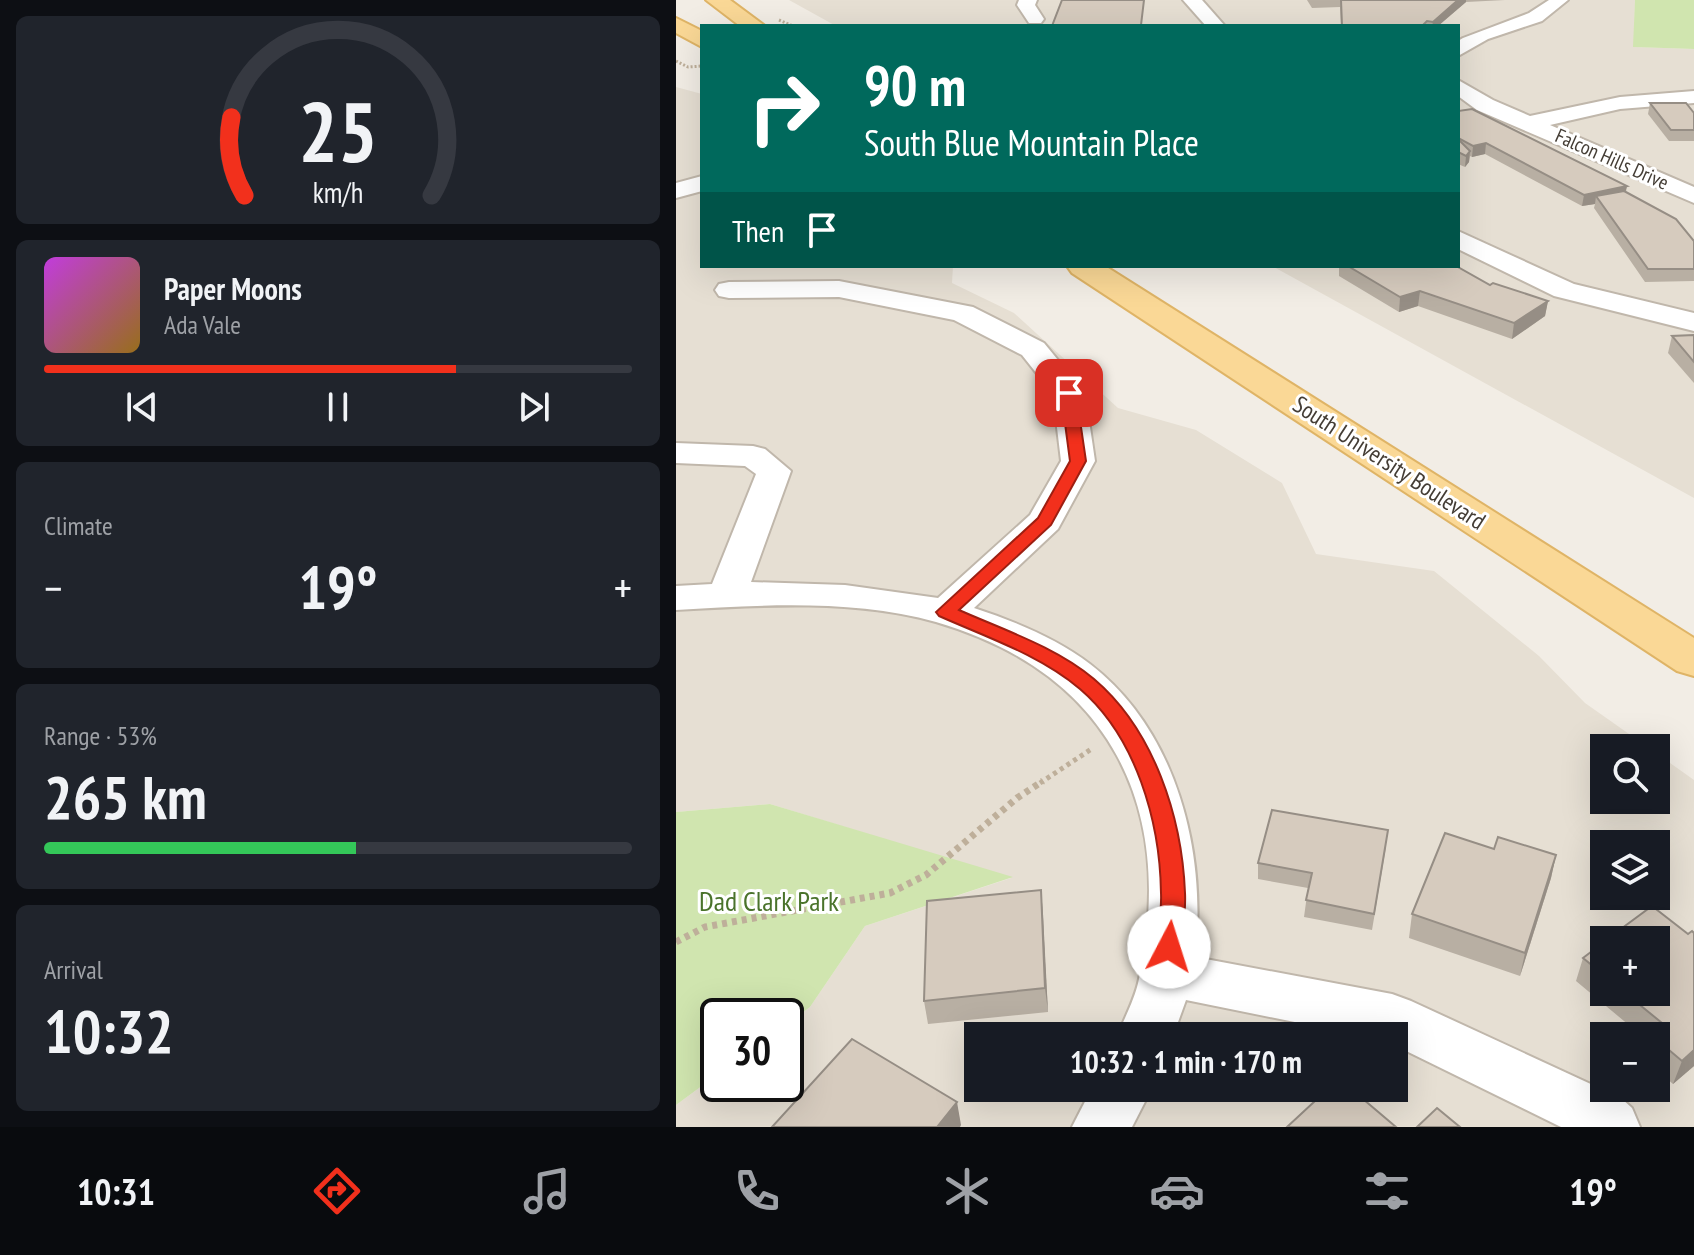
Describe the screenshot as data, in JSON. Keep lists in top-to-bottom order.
{
  "streets": {
    "main road": ["South University Boulevard"],
    "street": ["Falcon Hills Drive"]
  },
  "parks": ["Dad Clark Park"],
  "page": {
    "turn": ["90 m", "South Blue Mountain Place"],
    "then": "Then",
    "song": ["Paper Moons", "Ada Vale"],
    "tile": [
      "Climate",
      ["Range · 53%", "265 km"],
      ["Arrival", "10:32"]
    ],
    "heat": ["−", "19°", "+"],
    "map_buttons": ["+", "−"],
    "limit": "30",
    "trip": "10:32 · 1 min · 170 m",
    "tabs": ["10:31", "19°"],
    "gauge": ["25", "km/h"]
  }
}
